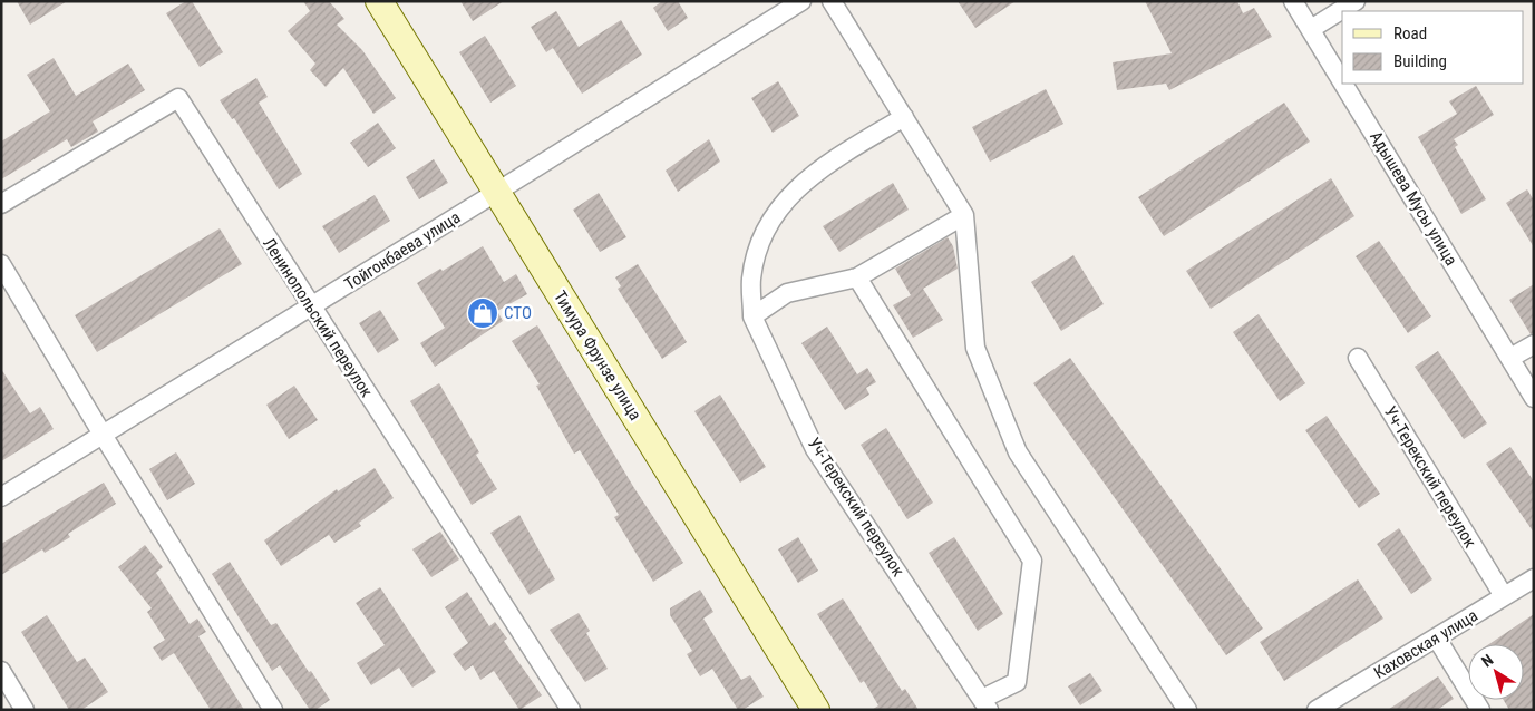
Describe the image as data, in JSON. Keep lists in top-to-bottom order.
{
  "streets": {
    "main road": ["Тимура Фрунзе улица"],
    "street": [
      "Адышева Мусы улица",
      "Тойгонбаева улица",
      "Ленинопольский переулок",
      "Уч-Терекский переулок",
      "Каховская улица"
    ]
  },
  "crossings": [
    ["Тойгонбаева улица", "Ленинопольский переулок"],
    ["Тойгонбаева улица", "Тимура Фрунзе улица"],
    ["Уч-Терекский переулок", "Каховская улица"]
  ],
  "places": {
    "shop": ["СТО"]
  },
  "legend": ["Road", "Building"],
  "north": "top left"
}
